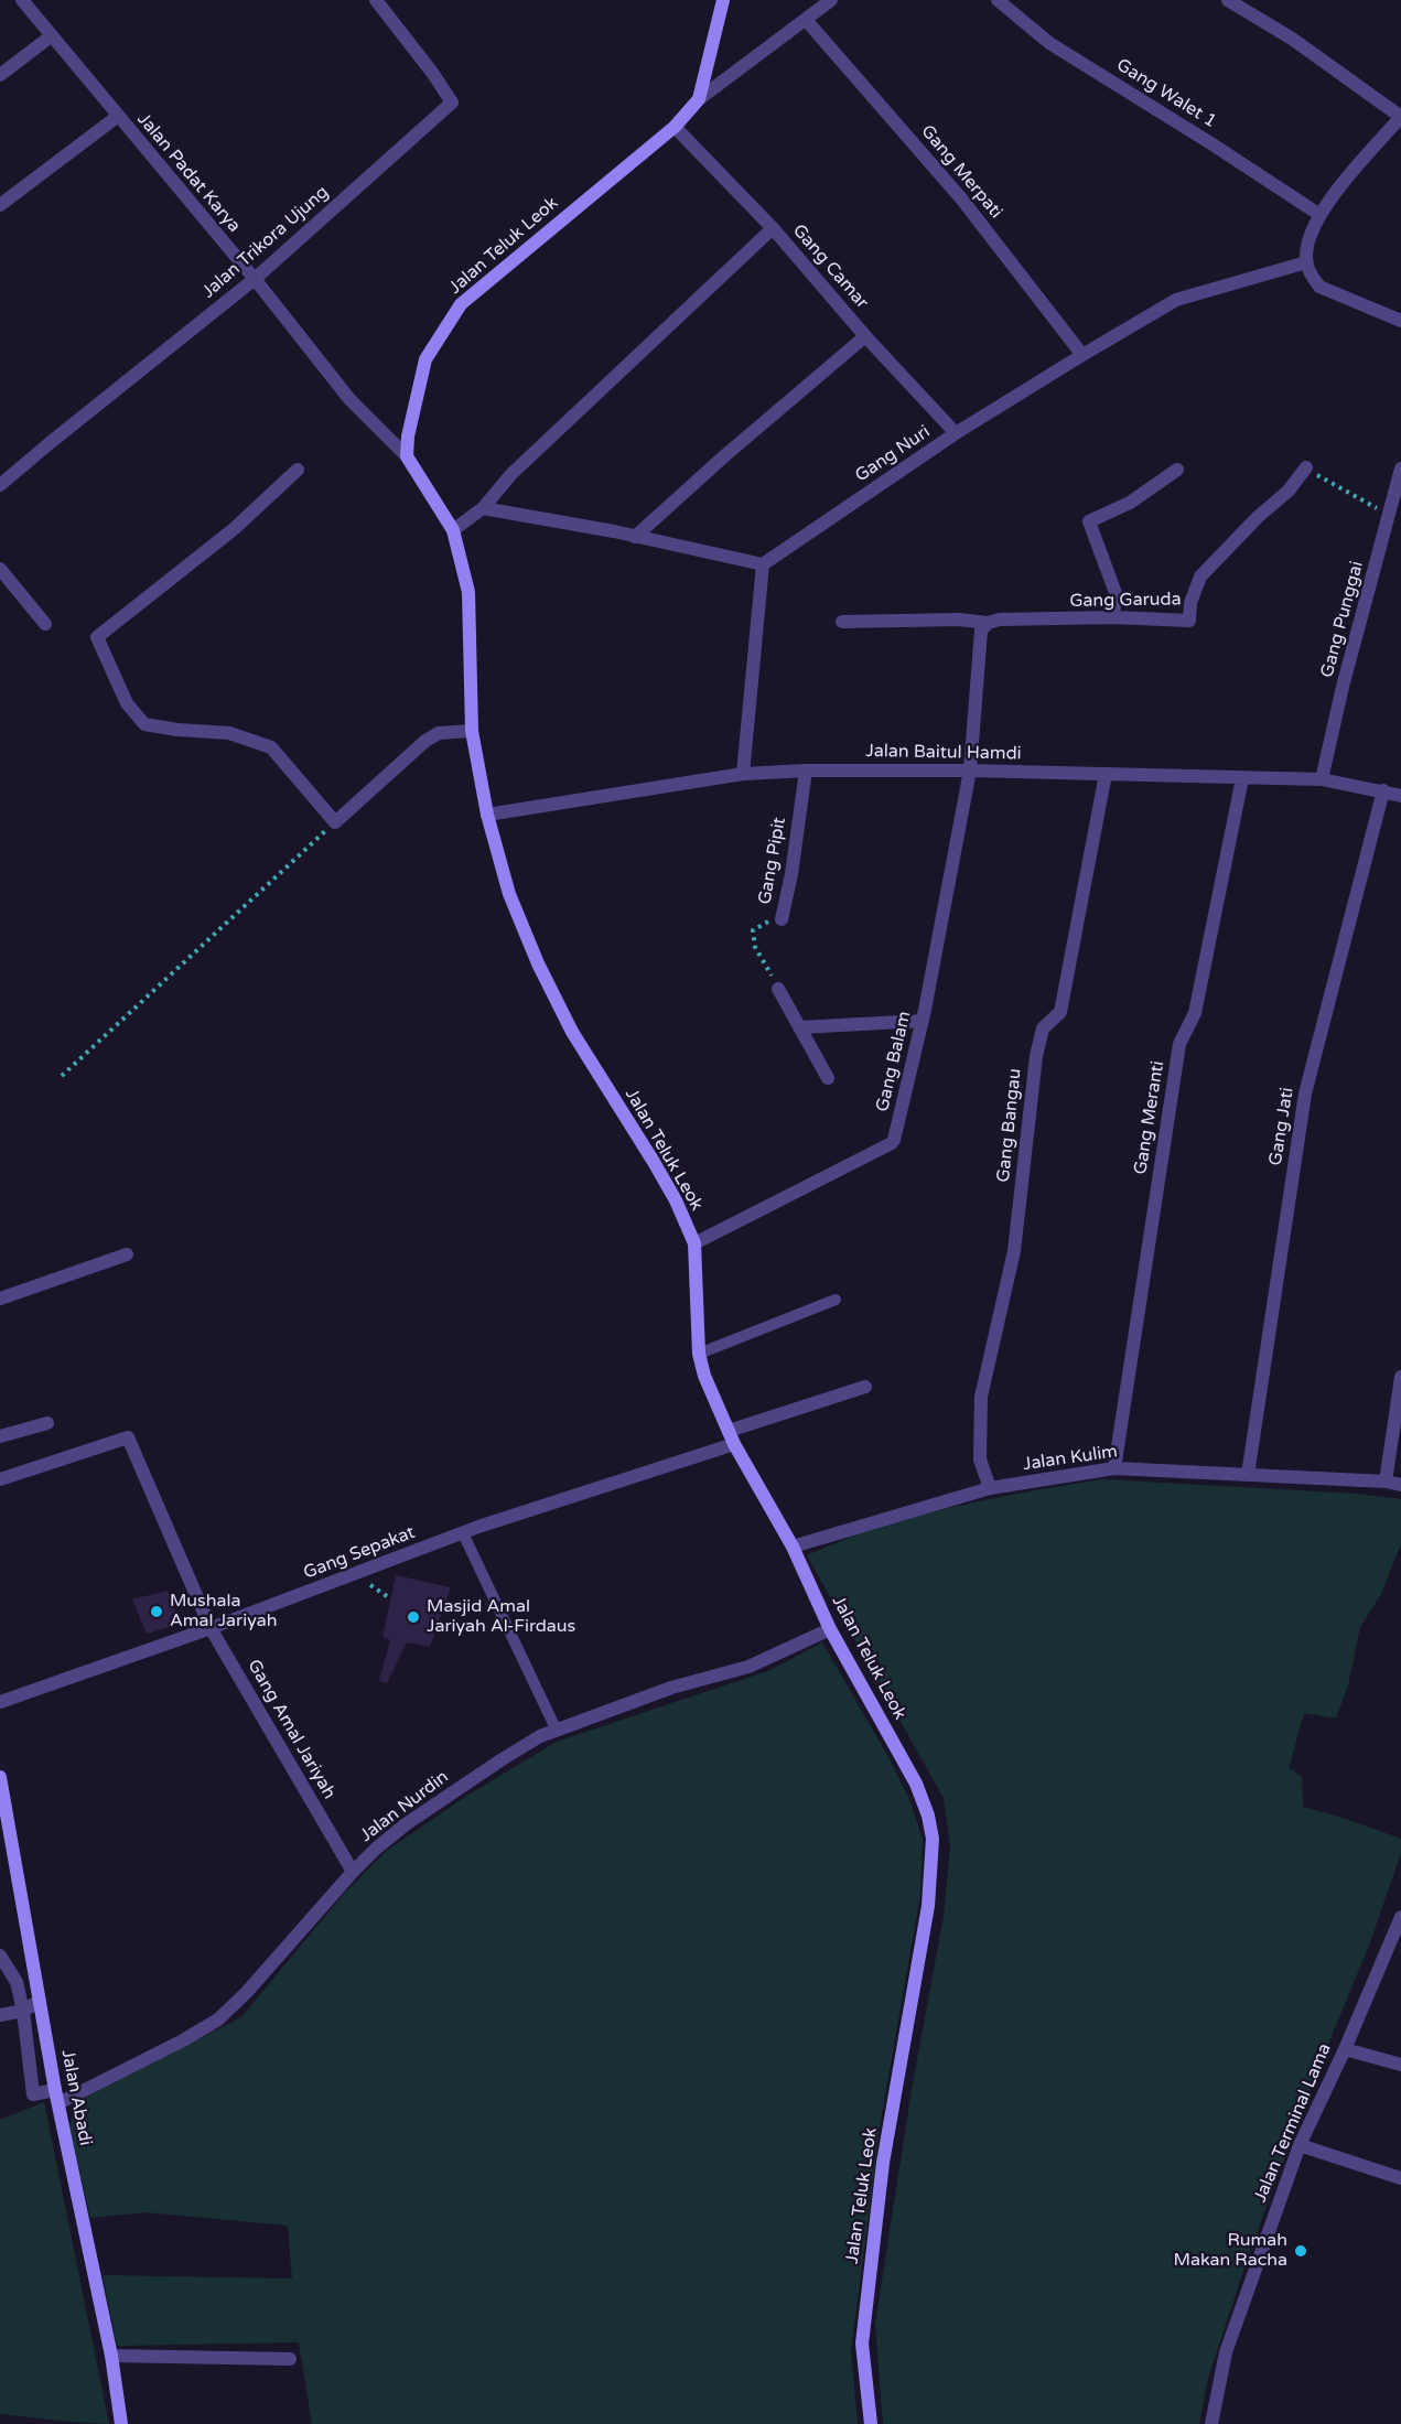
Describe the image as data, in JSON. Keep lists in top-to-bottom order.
{
  "streets": {
    "street": [
      "Gang Walet 1",
      "Gang Merpati",
      "Jalan Padat Karya",
      "Jalan Trikora Ujung",
      "Jalan Teluk Leok",
      "Gang Camar",
      "Gang Nuri",
      "Gang Garuda",
      "Gang Punggai",
      "Jalan Baitul Hamdi",
      "Gang Pipit",
      "Gang Balam",
      "Gang Meranti",
      "Gang Bangau",
      "Gang Jati",
      "Jalan Kulim",
      "Gang Sepakat",
      "Gang Amal Jariyah",
      "Jalan Nurdin",
      "Jalan Abadi",
      "Jalan Terminal Lama"
    ]
  },
  "crossings": [
    ["Gang Merpati", "Gang Nuri"],
    ["Jalan Padat Karya", "Jalan Trikora Ujung"],
    ["Jalan Padat Karya", "Jalan Teluk Leok"],
    ["Jalan Teluk Leok", "Gang Camar"],
    ["Jalan Teluk Leok", "Jalan Baitul Hamdi"],
    ["Jalan Teluk Leok", "Gang Balam"],
    ["Jalan Teluk Leok", "Jalan Kulim"],
    ["Jalan Teluk Leok", "Gang Sepakat"],
    ["Jalan Teluk Leok", "Jalan Nurdin"],
    ["Gang Camar", "Gang Nuri"],
    ["Gang Punggai", "Jalan Baitul Hamdi"],
    ["Jalan Baitul Hamdi", "Gang Pipit"],
    ["Jalan Baitul Hamdi", "Gang Balam"],
    ["Jalan Baitul Hamdi", "Gang Meranti"],
    ["Jalan Baitul Hamdi", "Gang Bangau"],
    ["Jalan Baitul Hamdi", "Gang Jati"],
    ["Gang Meranti", "Jalan Kulim"],
    ["Gang Bangau", "Jalan Kulim"],
    ["Gang Jati", "Jalan Kulim"],
    ["Gang Sepakat", "Gang Amal Jariyah"],
    ["Gang Amal Jariyah", "Jalan Nurdin"],
    ["Jalan Nurdin", "Jalan Abadi"]
  ],
  "places": ["Mushala Amal Jariyah", "Masjid Amal Jariyah Al-Firdaus", "Rumah Makan Racha"]
}
